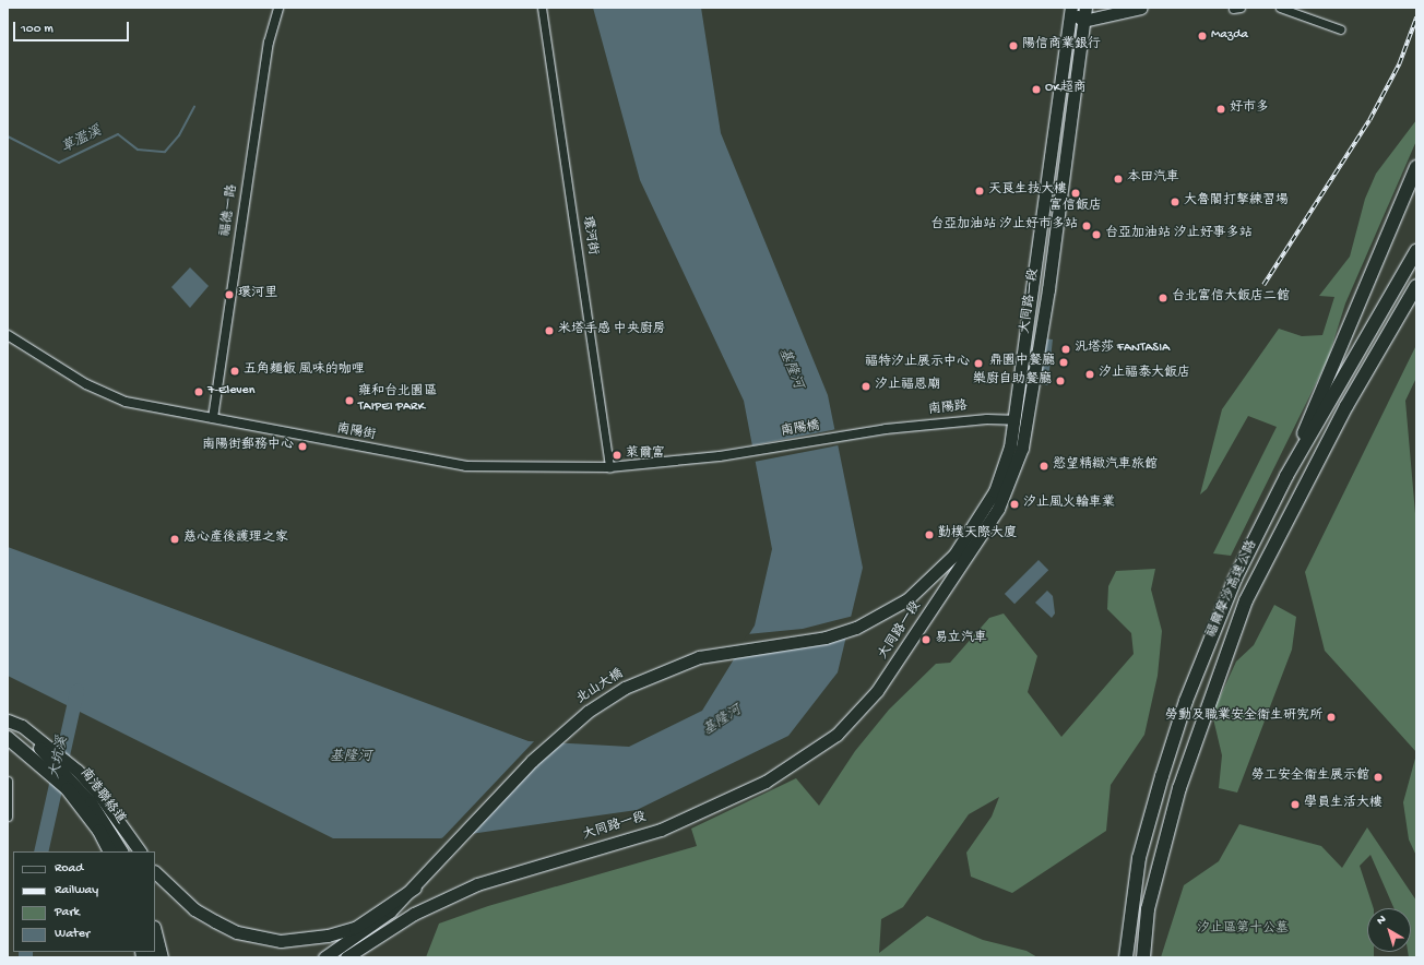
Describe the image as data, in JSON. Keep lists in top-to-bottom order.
{
  "streets": {
    "highway": ["福爾摩沙高速公路"],
    "main road": ["大同路一段", "北山大橋", "南港聯絡道"],
    "street": [
      "福德一路",
      "環河街",
      "南陽路",
      "南陽橋",
      "南陽街"
    ]
  },
  "crossings": [
    ["福德一路", "南陽街"],
    ["環河街", "南陽街"],
    ["大同路一段", "南陽路"],
    ["大同路一段", "北山大橋"],
    ["南陽路", "南陽橋"],
    ["南陽橋", "南陽街"]
  ],
  "water": ["草濫溪", "基隆河", "大坑溪"],
  "parks": ["汐止區第十公墓"],
  "places": [
    "Mazda",
    "陽信商業銀行",
    "OK超商",
    "好市多",
    "本田汽車",
    "天良生技大樓",
    "富信飯店",
    "大魯閣打擊練習場",
    "台亞加油站 汐止好市多站",
    "台亞加油站 汐止好事多站",
    "環河里",
    "台北富信大飯店二館",
    "米塔手感 中央廚房",
    "汎塔莎 FANTASIA",
    "鼎園中餐廳",
    "福特汐止展示中心",
    "五角麵飯 風味的咖哩",
    "汐止福泰大飯店",
    "樂廚自助餐廳",
    "汐止福恩廟",
    "7-Eleven",
    "雍和台北園區 TAIPEI PARK",
    "南陽街郵務中心",
    "萊爾富",
    "慾望精緻汽車旅館",
    "汐止風火輪車業",
    "勤樸天際大廈",
    "慈心產後護理之家",
    "易立汽車",
    "勞動及職業安全衛生研究所",
    "勞工安全衛生展示館",
    "學員生活大樓"
  ],
  "legend": [
    "Road",
    "Railway",
    "Park",
    "Water"
  ],
  "scale_bar": "100 m",
  "north": "top left"
}
